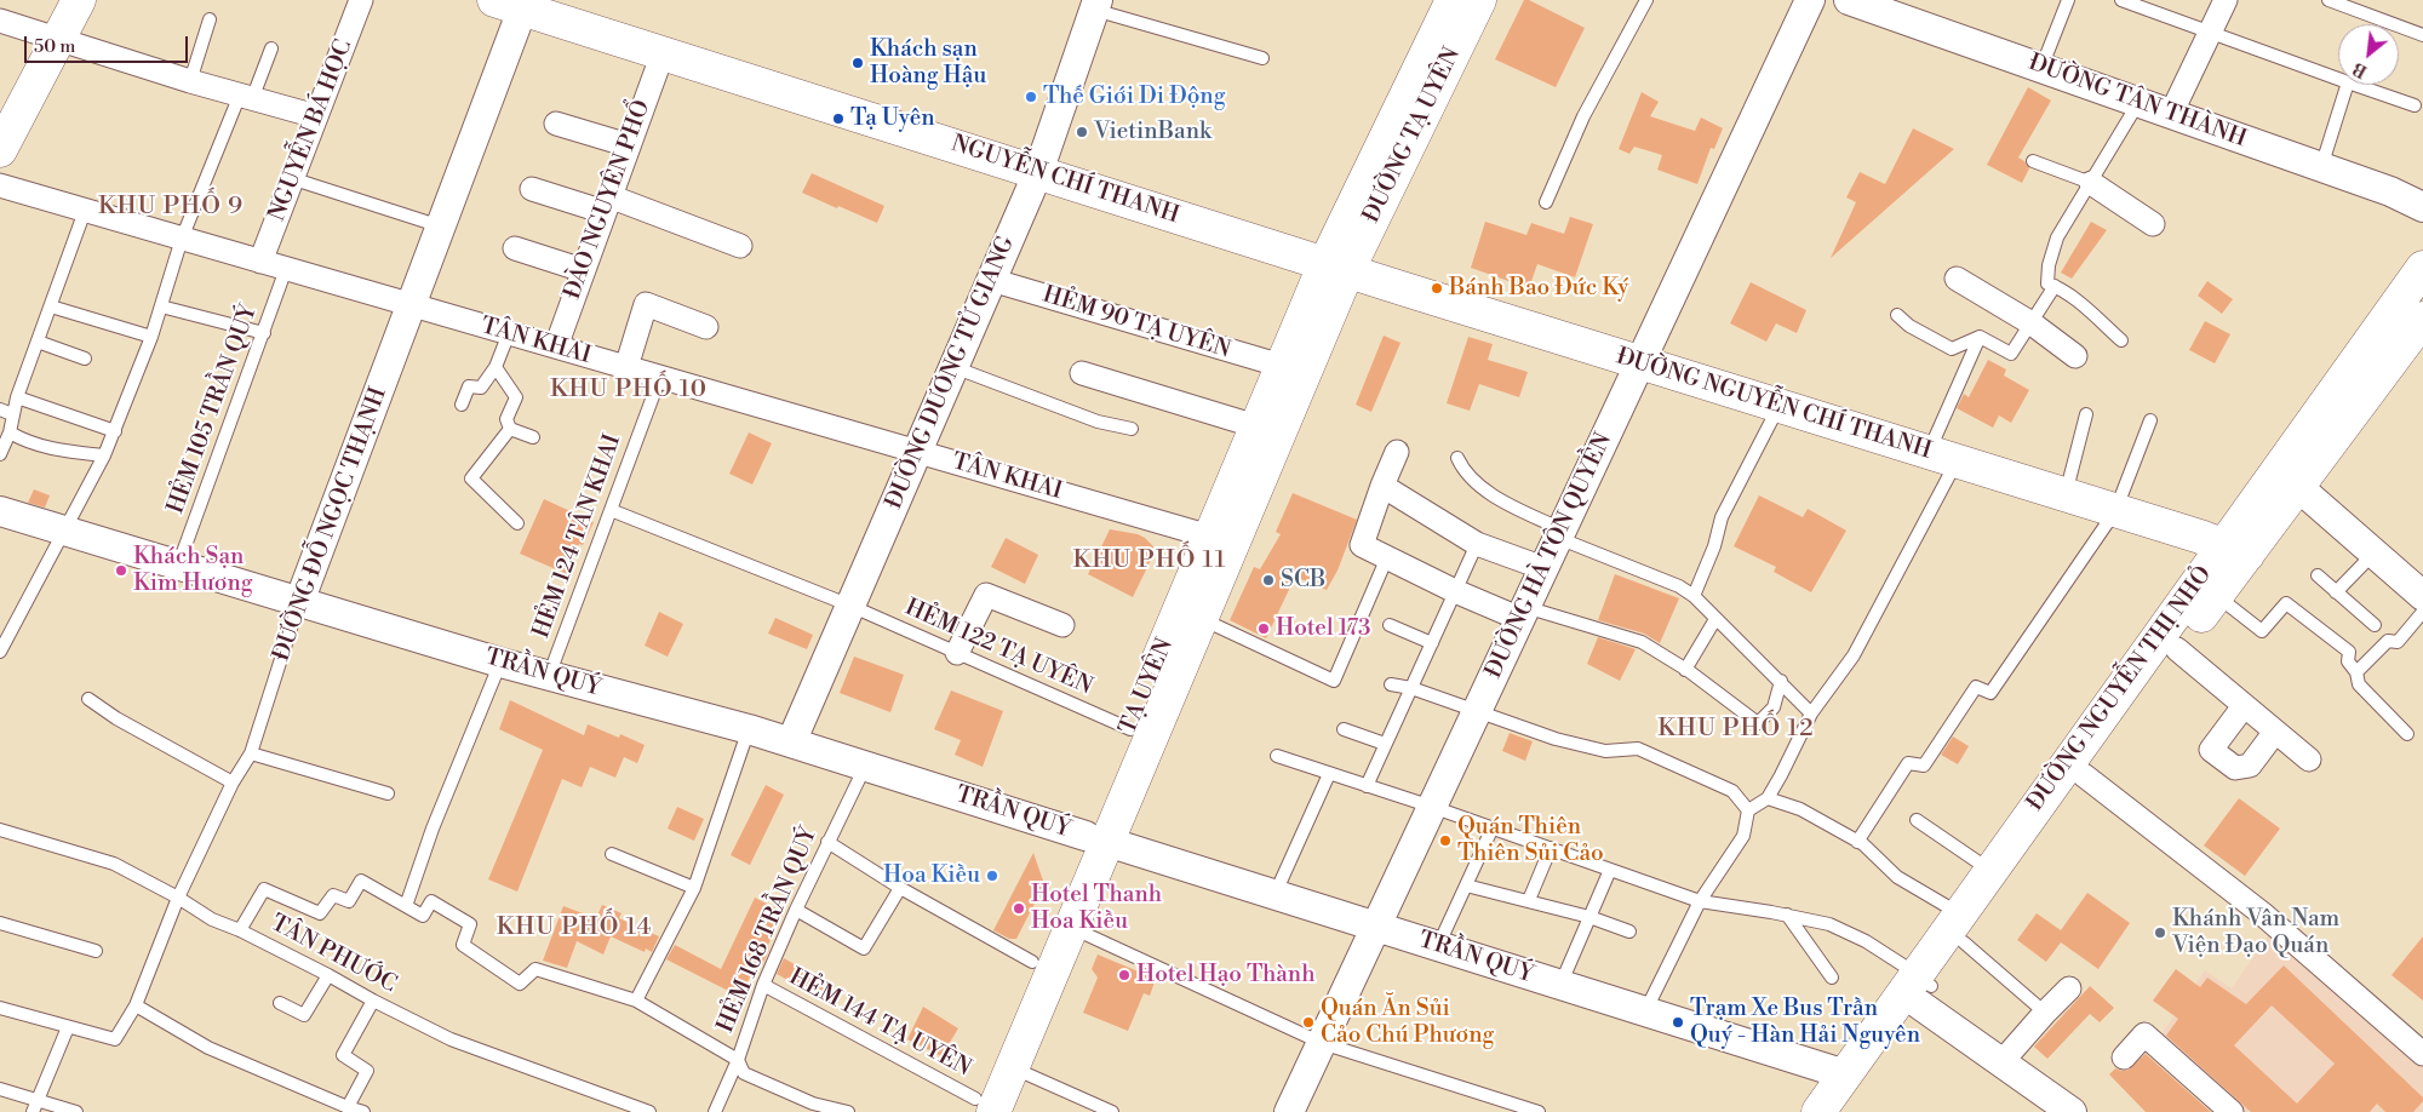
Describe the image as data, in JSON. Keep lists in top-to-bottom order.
{
  "streets": {
    "main road": [
      "ĐƯỜNG TẠ UYÊN",
      "NGUYỄN CHÍ THANH",
      "ĐƯỜNG NGUYỄN CHÍ THANH",
      "TẠ UYÊN",
      "ĐƯỜNG NGUYỄN THỊ NHỎ"
    ],
    "street": [
      "ĐƯỜNG TÂN THÀNH",
      "NGUYỄN BÁ HỌC",
      "ĐÀO NGUYÊN PHỔ",
      "HẺM 90 TẠ UYÊN",
      "TÂN KHAI",
      "ĐƯỜNG DƯƠNG TỬ GIANG",
      "ĐƯỜNG ĐỖ NGỌC THẠNH",
      "ĐƯỜNG HÀ TÔN QUYỀN",
      "TRẦN QUÝ"
    ],
    "lane": [
      "HẺM 105 TRẦN QUÝ",
      "HẺM 124 TÂN KHAI",
      "HẺM 122 TẠ UYÊN",
      "HẺM 168 TRẦN QUÝ",
      "TÂN PHƯỚC",
      "HẺM 144 TẠ UYÊN"
    ]
  },
  "crossings": [
    ["NGUYỄN BÁ HỌC", "TÂN KHAI"],
    ["ĐƯỜNG TẠ UYÊN", "NGUYỄN CHÍ THANH"],
    ["ĐƯỜNG TẠ UYÊN", "ĐƯỜNG NGUYỄN CHÍ THANH"],
    ["ĐƯỜNG TẠ UYÊN", "TẠ UYÊN"],
    ["NGUYỄN CHÍ THANH", "ĐÀO NGUYÊN PHỔ"],
    ["NGUYỄN CHÍ THANH", "ĐƯỜNG DƯƠNG TỬ GIANG"],
    ["NGUYỄN CHÍ THANH", "ĐƯỜNG NGUYỄN CHÍ THANH"],
    ["NGUYỄN CHÍ THANH", "ĐƯỜNG ĐỖ NGỌC THẠNH"],
    ["NGUYỄN CHÍ THANH", "TẠ UYÊN"],
    ["ĐÀO NGUYÊN PHỔ", "TÂN KHAI"],
    ["HẺM 90 TẠ UYÊN", "ĐƯỜNG DƯƠNG TỬ GIANG"],
    ["HẺM 90 TẠ UYÊN", "TẠ UYÊN"],
    ["TÂN KHAI", "ĐƯỜNG DƯƠNG TỬ GIANG"],
    ["TÂN KHAI", "HẺM 105 TRẦN QUÝ"],
    ["TÂN KHAI", "ĐƯỜNG ĐỖ NGỌC THẠNH"],
    ["TÂN KHAI", "HẺM 124 TÂN KHAI"],
    ["TÂN KHAI", "TẠ UYÊN"],
    ["ĐƯỜNG DƯƠNG TỬ GIANG", "HẺM 122 TẠ UYÊN"],
    ["ĐƯỜNG DƯƠNG TỬ GIANG", "TRẦN QUÝ"],
    ["ĐƯỜNG NGUYỄN CHÍ THANH", "ĐƯỜNG HÀ TÔN QUYỀN"],
    ["ĐƯỜNG NGUYỄN CHÍ THANH", "TẠ UYÊN"],
    ["ĐƯỜNG NGUYỄN CHÍ THANH", "ĐƯỜNG NGUYỄN THỊ NHỎ"],
    ["HẺM 105 TRẦN QUÝ", "TRẦN QUÝ"],
    ["ĐƯỜNG ĐỖ NGỌC THẠNH", "TRẦN QUÝ"],
    ["ĐƯỜNG ĐỖ NGỌC THẠNH", "TÂN PHƯỚC"],
    ["HẺM 124 TÂN KHAI", "HẺM 122 TẠ UYÊN"],
    ["HẺM 124 TÂN KHAI", "TRẦN QUÝ"],
    ["ĐƯỜNG HÀ TÔN QUYỀN", "TRẦN QUÝ"],
    ["HẺM 122 TẠ UYÊN", "TẠ UYÊN"],
    ["TRẦN QUÝ", "TẠ UYÊN"],
    ["TRẦN QUÝ", "ĐƯỜNG NGUYỄN THỊ NHỎ"],
    ["TRẦN QUÝ", "HẺM 168 TRẦN QUÝ"],
    ["TẠ UYÊN", "HẺM 144 TẠ UYÊN"],
    ["HẺM 168 TRẦN QUÝ", "HẺM 144 TẠ UYÊN"]
  ],
  "districts": [
    "KHU PHỐ 9",
    "KHU PHỐ 10",
    "KHU PHỐ 11",
    "KHU PHỐ 12",
    "KHU PHỐ 14"
  ],
  "places": [
    "Khách sạn Hoàng Hậu",
    "Thế Giới Di Động",
    "Tạ Uyên",
    "VietinBank",
    "Bánh Bao Đức Ký",
    "Khách Sạn Kim Hương",
    "SCB",
    "Hotel 173",
    "Quán Thiên Thiên Sủi Cảo",
    "Hoa Kiều",
    "Hotel Thanh Hoa Kiều",
    "Khánh Vân Nam Viện Đạo Quán",
    "Hotel Hạo Thành",
    "Quán Ăn Sủi Cảo Chú Phương",
    "Trạm Xe Bus Trần Quý - Hàn Hải Nguyên"
  ],
  "scale_bar": "50 m",
  "north": "bottom left"
}
